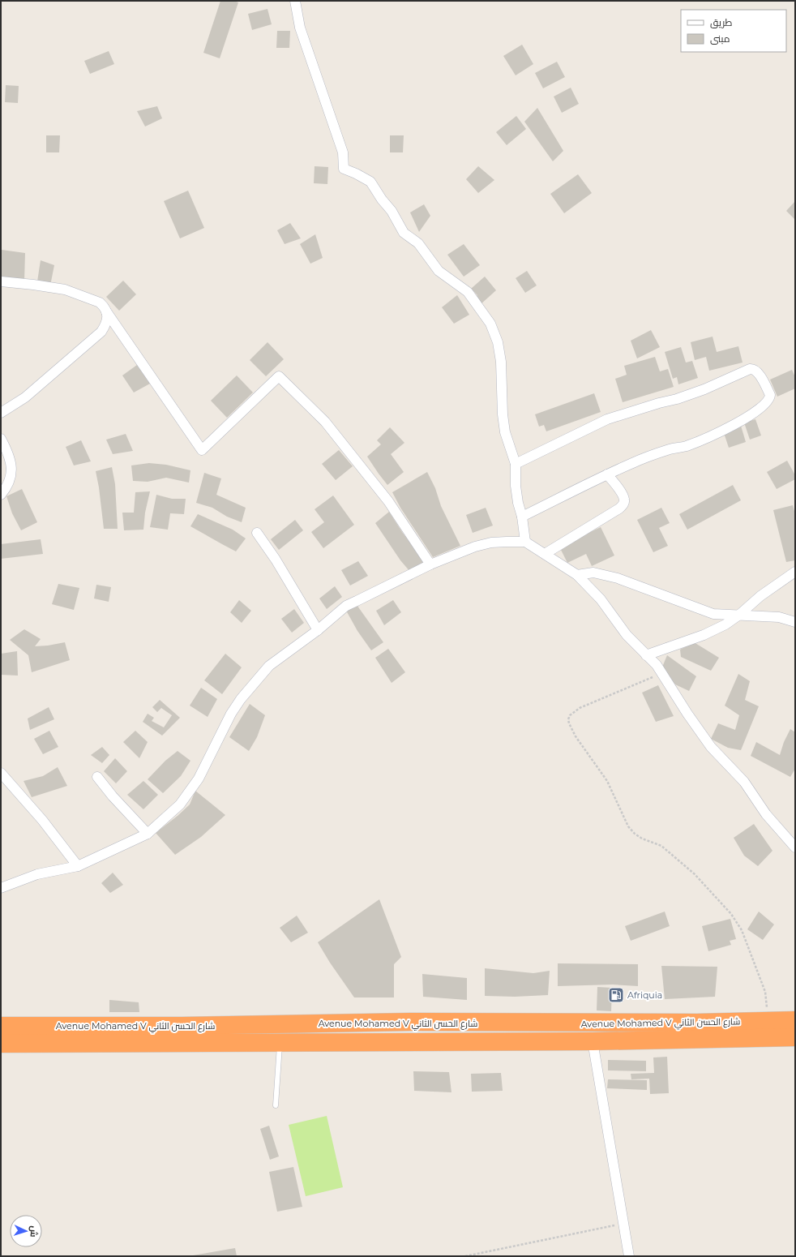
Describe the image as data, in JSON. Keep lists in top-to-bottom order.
{
  "streets": {
    "highway": ["Avenue Mohamed V شارع الحسن الثاني"]
  },
  "places": {
    "fuel station": ["Afriquia"]
  },
  "legend": ["طريق", "مبنى"],
  "north": "right"
}
